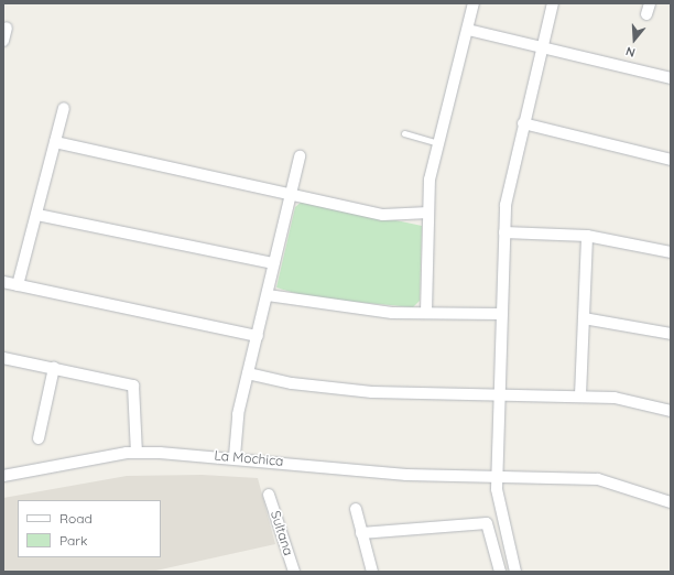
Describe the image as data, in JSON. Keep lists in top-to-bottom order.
{
  "streets": {
    "street": ["La Mochica", "Sultana"]
  },
  "legend": ["Road", "Park"],
  "north": "bottom"
}
